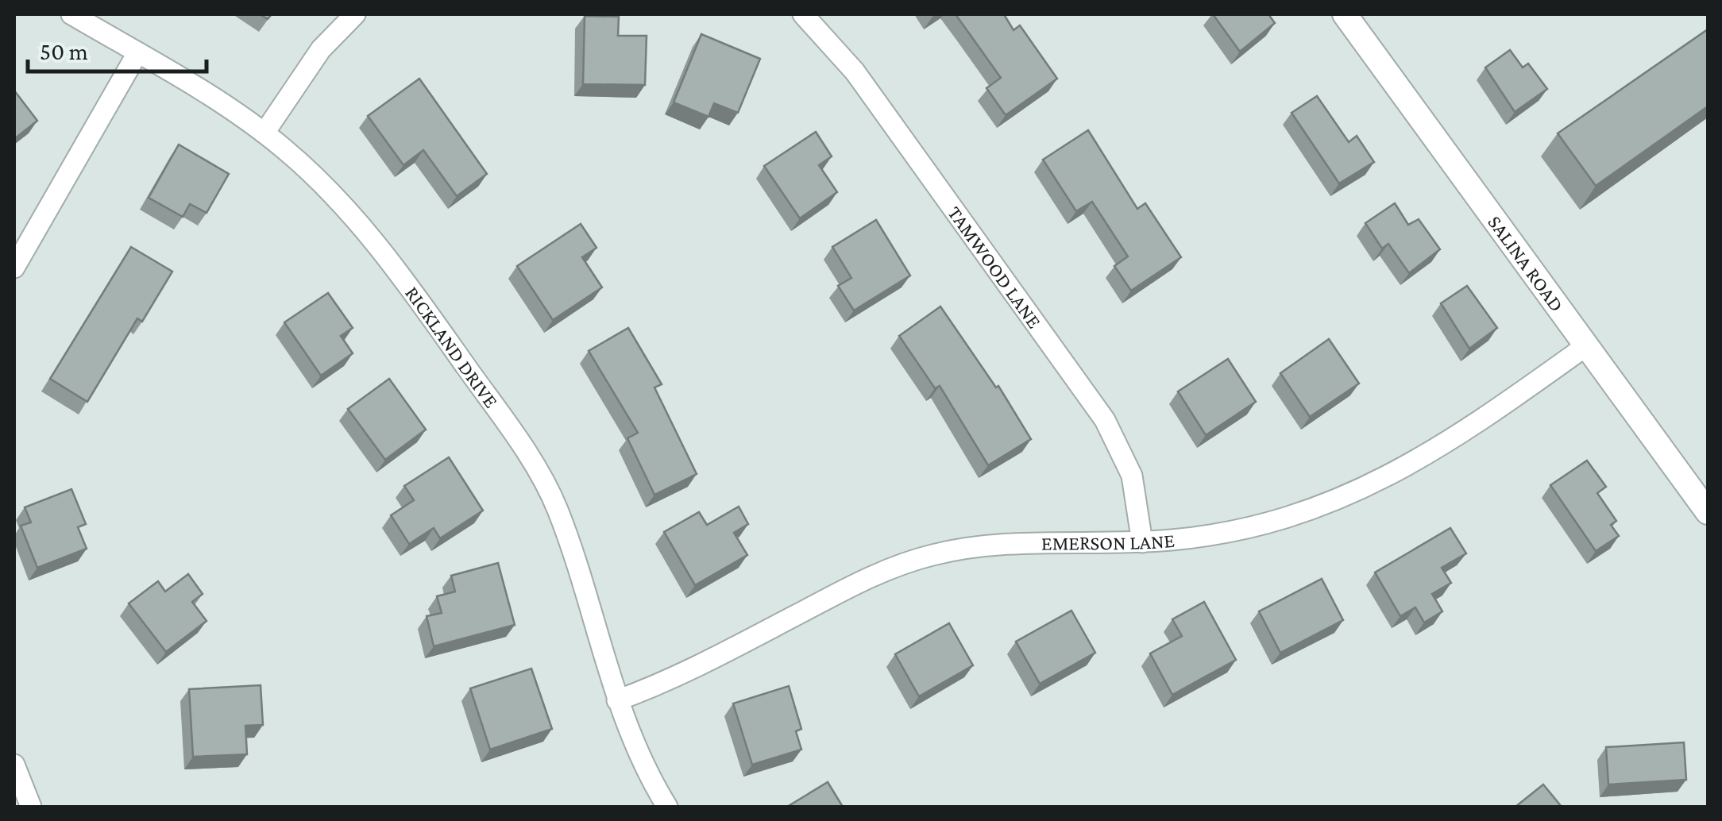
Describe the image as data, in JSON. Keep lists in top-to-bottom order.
{
  "streets": {
    "street": [
      "SALINA ROAD",
      "TAMWOOD LANE",
      "RICKLAND DRIVE",
      "EMERSON LANE"
    ]
  },
  "crossings": [
    ["SALINA ROAD", "EMERSON LANE"],
    ["TAMWOOD LANE", "EMERSON LANE"],
    ["RICKLAND DRIVE", "EMERSON LANE"]
  ],
  "scale_bar": "50 m"
}
